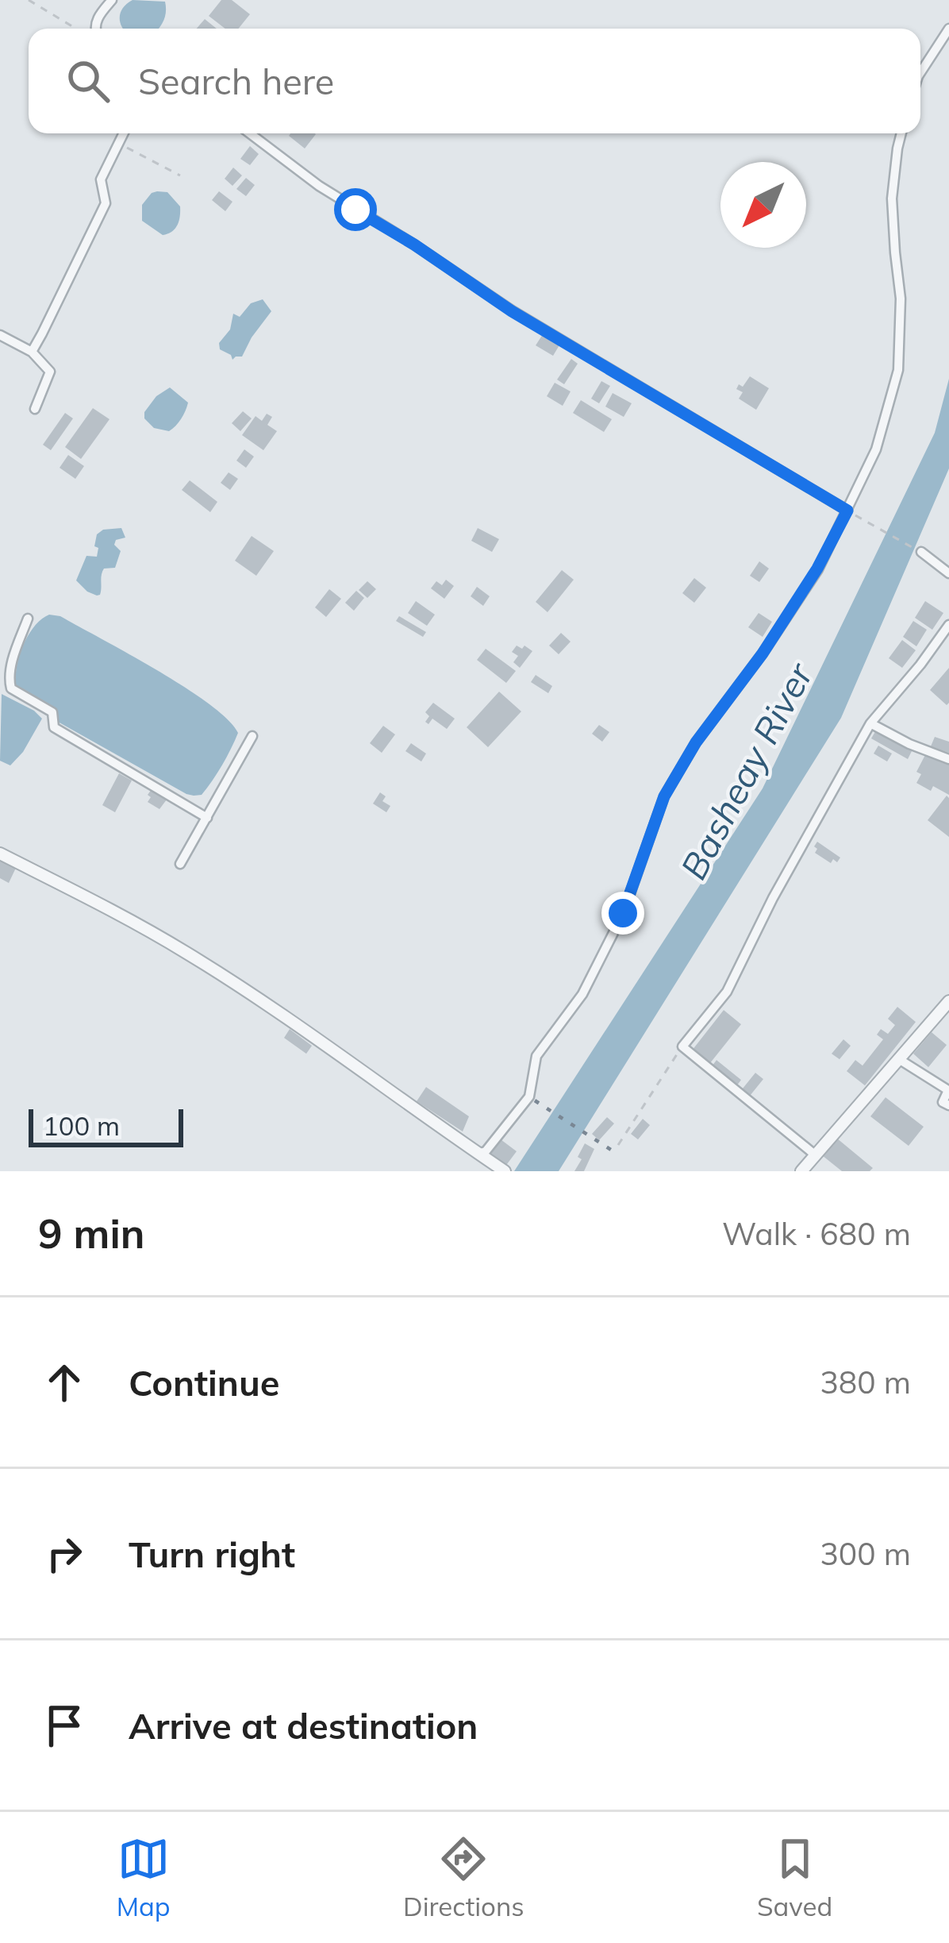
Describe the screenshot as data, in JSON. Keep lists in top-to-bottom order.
{
  "water": ["Basheay River"],
  "scale_bar": "100 m",
  "north": "bottom left",
  "page": {
    "search": "Search here",
    "scale": "100 m",
    "heading": ["9 min", "Walk · 680 m"],
    "list": [
      ["Continue", "380 m"],
      ["Turn right", "300 m"],
      "Arrive at destination"
    ],
    "nav": ["Map", "Directions", "Saved"]
  }
}
